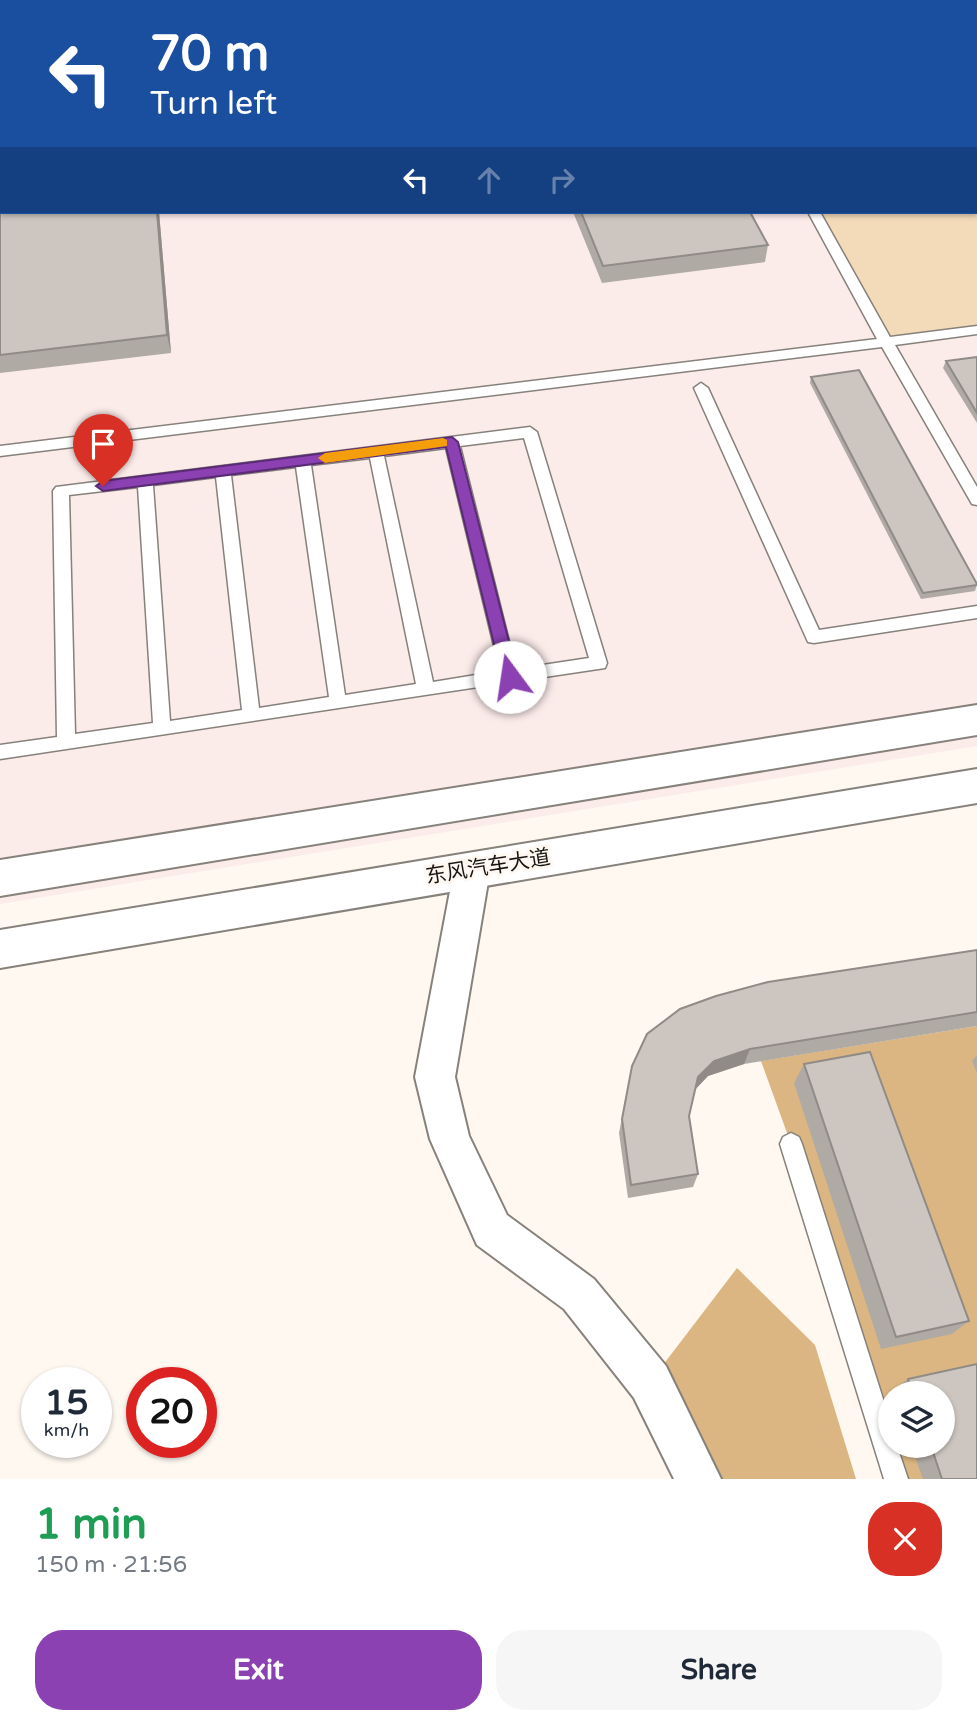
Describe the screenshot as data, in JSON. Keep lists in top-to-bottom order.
{
  "streets": {
    "main road": ["东风汽车大道"]
  },
  "page": {
    "turn": ["70 m", "Turn left"],
    "speed": "15 km/h",
    "limit": "20",
    "heading": ["1 min", "150 m · 21:56"],
    "buttons": ["Exit", "Share"]
  }
}
